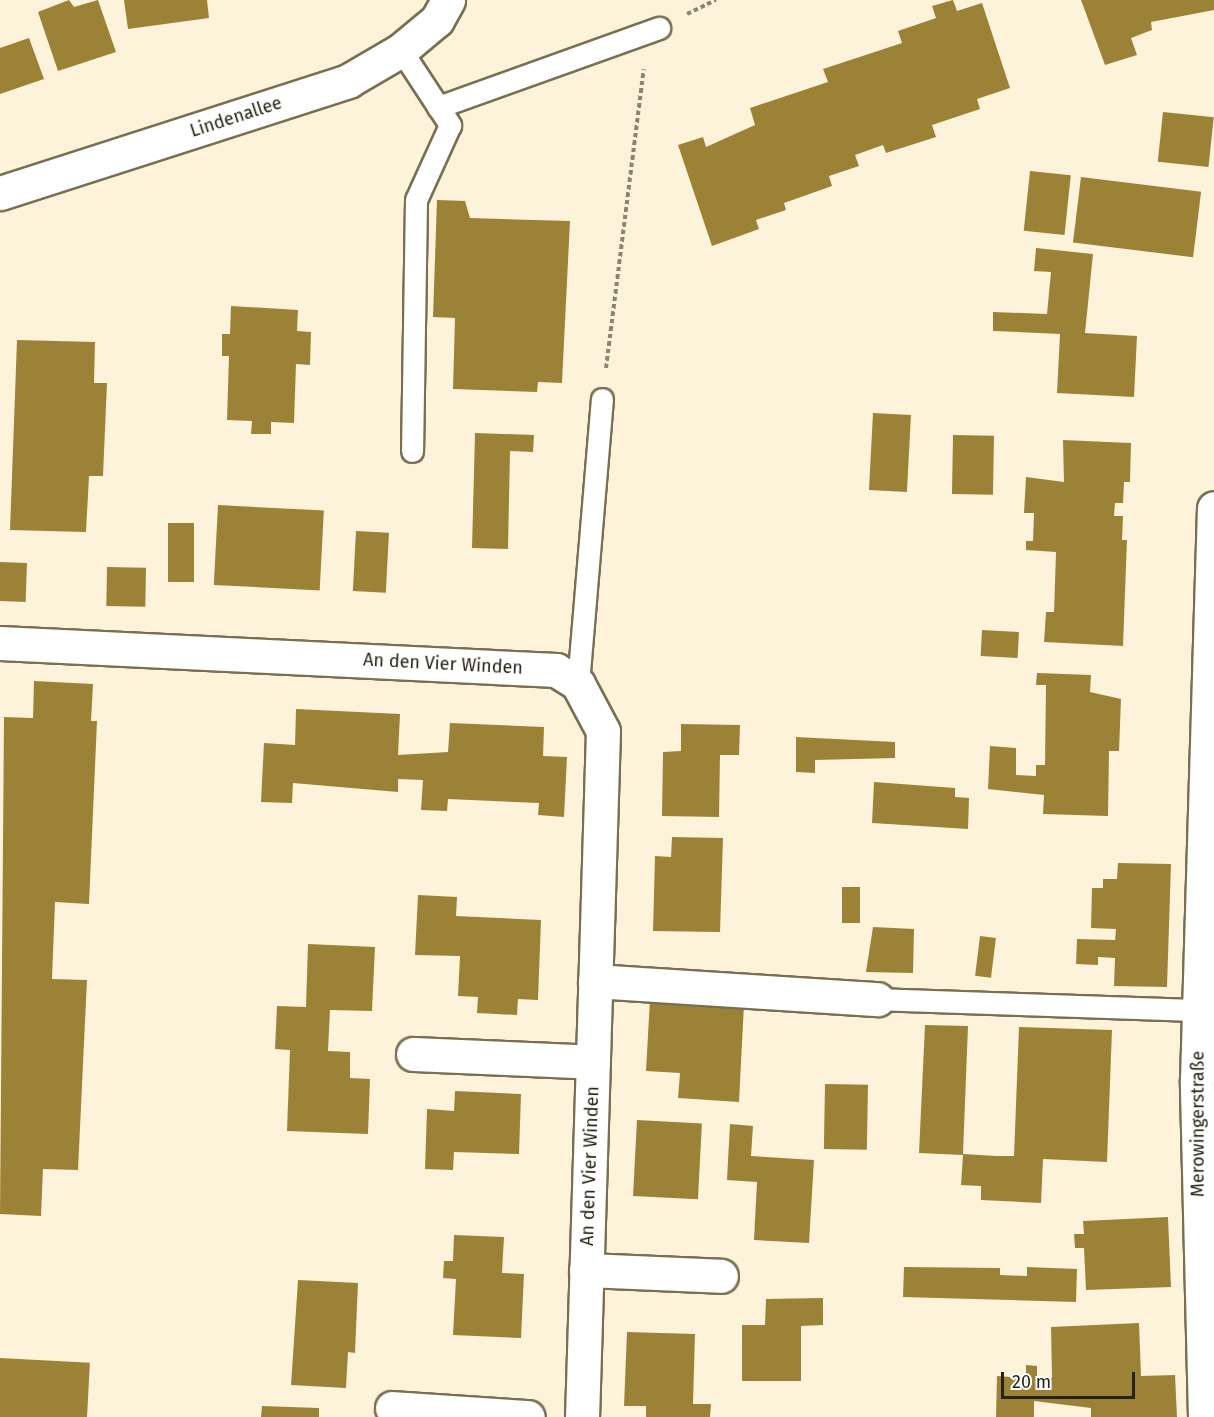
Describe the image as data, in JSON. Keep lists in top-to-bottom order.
{
  "streets": {
    "street": ["Lindenallee", "An den Vier Winden", "Merowingerstraße"]
  },
  "scale_bar": "20 m"
}
